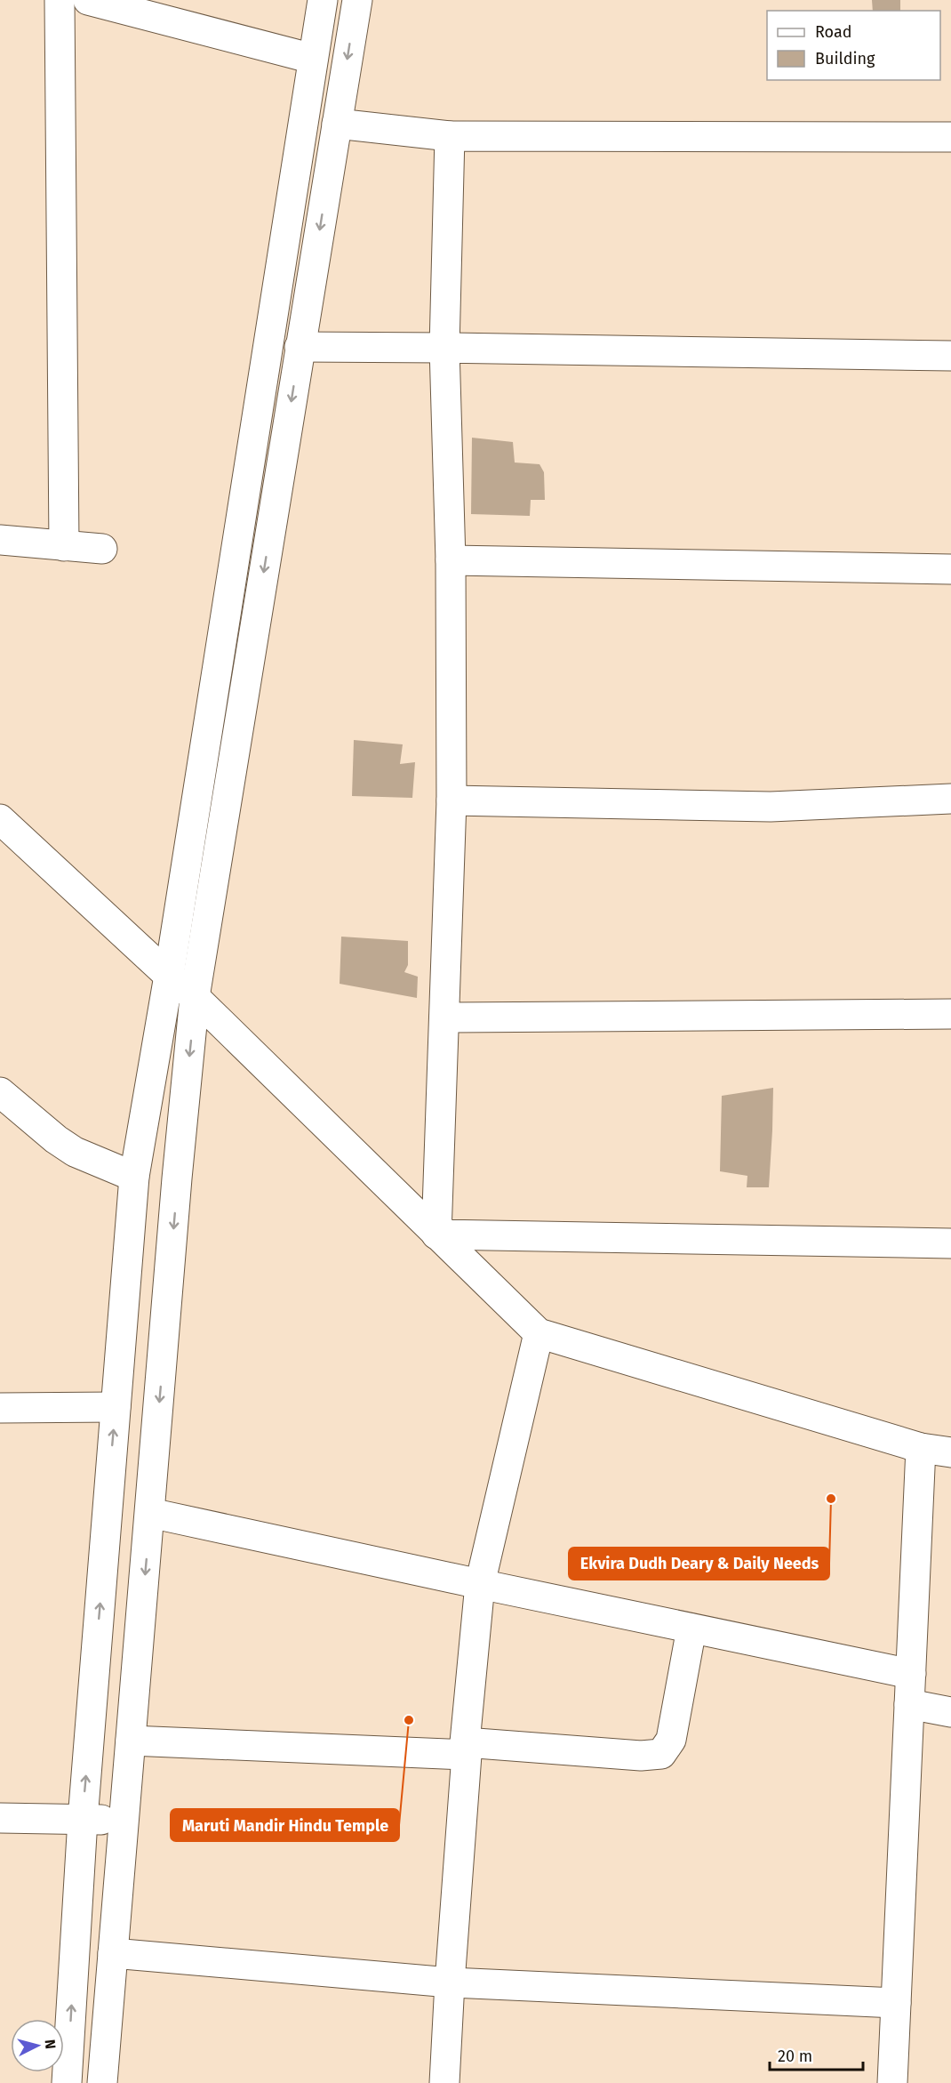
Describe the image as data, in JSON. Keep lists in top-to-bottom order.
{
  "places": ["Ekvira Dudh Deary & Daily Needs", "Maruti Mandir Hindu Temple"],
  "legend": ["Road", "Building"],
  "scale_bar": "20 m",
  "north": "right"
}
